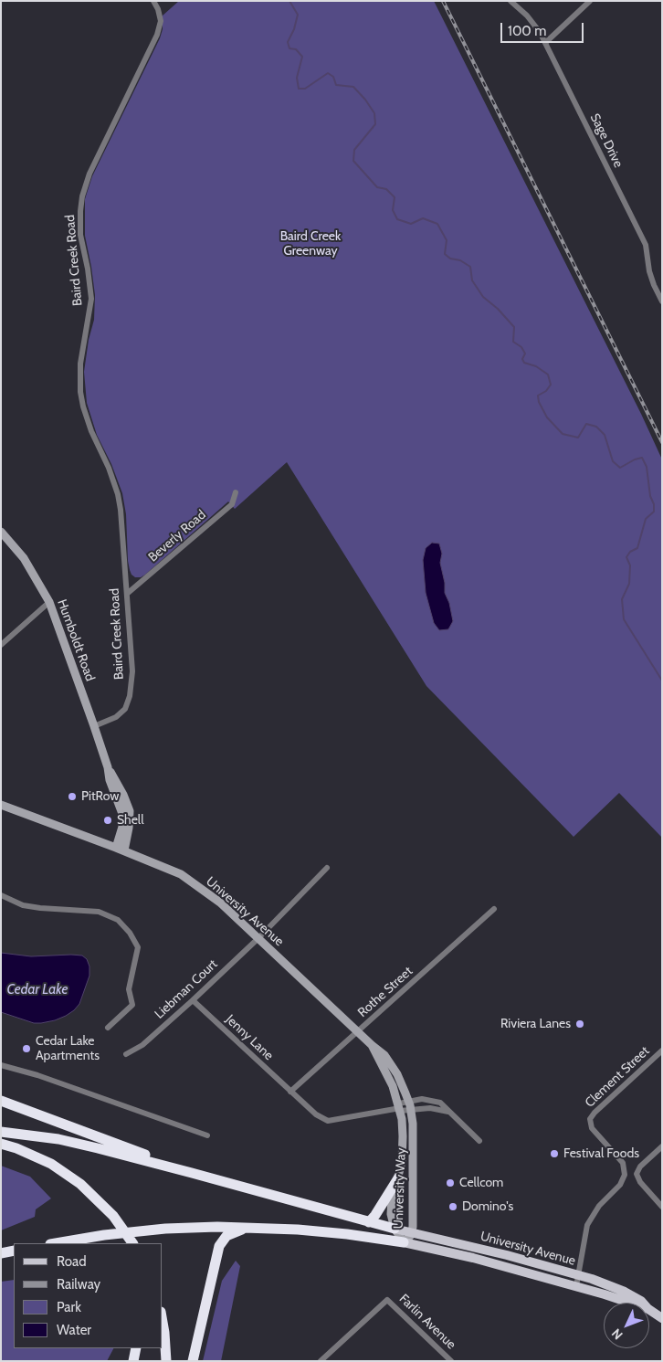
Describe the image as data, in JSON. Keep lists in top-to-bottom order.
{
  "streets": {
    "main road": ["Humboldt Road", "University Avenue", "University Way"],
    "street": [
      "Sage Drive",
      "Baird Creek Road",
      "Beverly Road",
      "Liebman Court",
      "Rothe Street",
      "Jenny Lane",
      "Clement Street",
      "Farlin Avenue"
    ]
  },
  "crossings": [
    ["Baird Creek Road", "Beverly Road"],
    ["Baird Creek Road", "Humboldt Road"],
    ["Humboldt Road", "University Avenue"],
    ["University Avenue", "Liebman Court"],
    ["University Avenue", "Rothe Street"],
    ["University Avenue", "Clement Street"],
    ["University Avenue", "University Way"],
    ["Liebman Court", "Jenny Lane"],
    ["Rothe Street", "Jenny Lane"],
    ["Jenny Lane", "University Way"]
  ],
  "water": ["Cedar Lake"],
  "parks": ["Baird Creek Greenway"],
  "places": [
    "PitRow",
    "Shell",
    "Riviera Lanes",
    "Cedar Lake Apartments",
    "Festival Foods",
    "Cellcom",
    "Domino's"
  ],
  "legend": [
    "Road",
    "Railway",
    "Park",
    "Water"
  ],
  "scale_bar": "100 m",
  "north": "bottom left"
}
